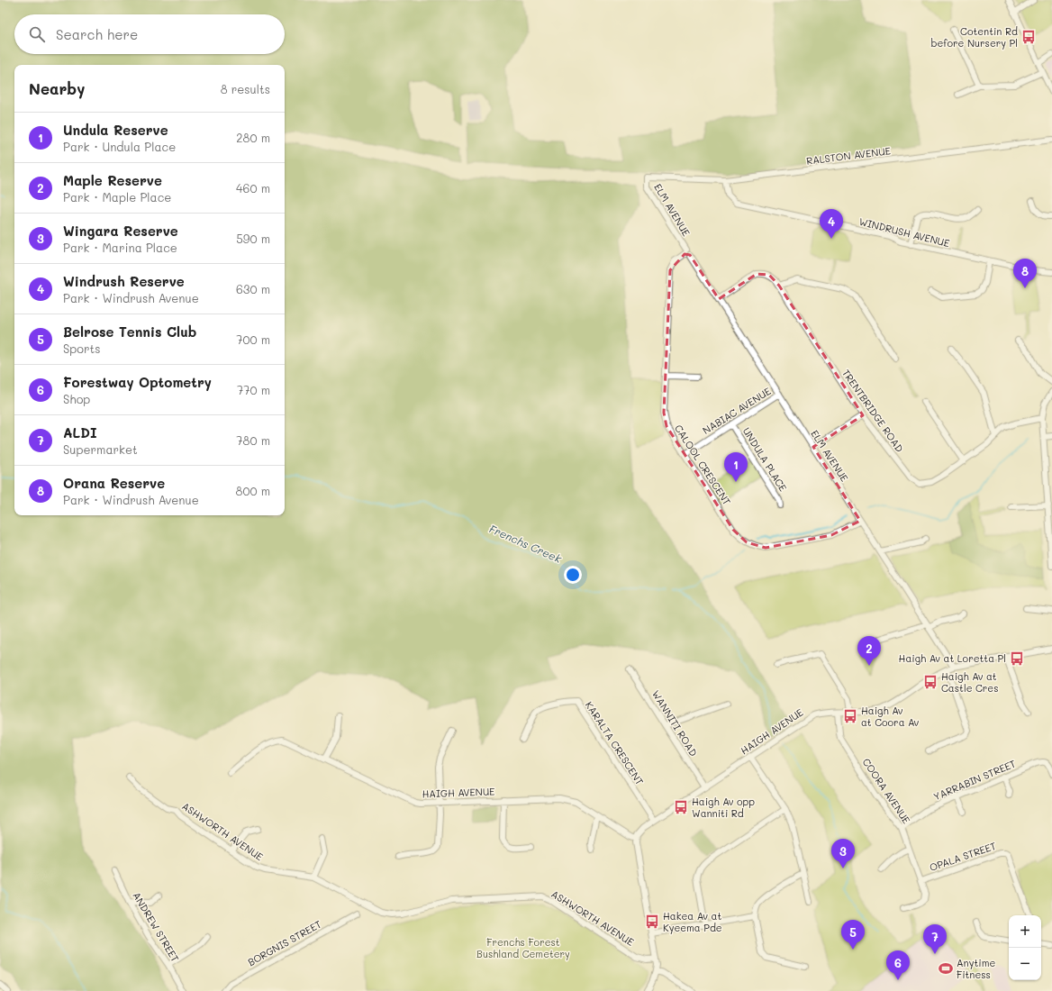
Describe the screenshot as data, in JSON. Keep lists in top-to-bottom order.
{
  "streets": {
    "street": [
      "RALSTON AVENUE",
      "ELM AVENUE",
      "WINDRUSH AVENUE",
      "NABIAC AVENUE",
      "TRENTBRIDGE ROAD",
      "UNDULA PLACE",
      "CALOOL CRESCENT",
      "WANNITI ROAD",
      "HAIGH AVENUE",
      "KARALTA CRESCENT",
      "YARRABIN STREET",
      "COORA AVENUE",
      "ASHWORTH AVENUE",
      "OPALA STREET",
      "ANDREW STREET",
      "BORGNIS STREET"
    ]
  },
  "crossings": [
    ["RALSTON AVENUE", "ELM AVENUE"],
    ["RALSTON AVENUE", "WINDRUSH AVENUE"],
    ["ELM AVENUE", "NABIAC AVENUE"],
    ["ELM AVENUE", "TRENTBRIDGE ROAD"],
    ["ELM AVENUE", "CALOOL CRESCENT"],
    ["ELM AVENUE", "HAIGH AVENUE"],
    ["NABIAC AVENUE", "UNDULA PLACE"],
    ["NABIAC AVENUE", "CALOOL CRESCENT"],
    ["WANNITI ROAD", "HAIGH AVENUE"],
    ["HAIGH AVENUE", "KARALTA CRESCENT"],
    ["HAIGH AVENUE", "COORA AVENUE"],
    ["YARRABIN STREET", "COORA AVENUE"],
    ["COORA AVENUE", "OPALA STREET"]
  ],
  "water": ["Frenchs Creek"],
  "parks": ["Frenchs Forest Bushland Cemetery"],
  "places": {
    "bus stop": [
      "Cotentin Rd before Nursery Pl",
      "Haigh Av at Loretta Pl",
      "Haigh Av at Castle Cres",
      "Haigh Av at Coora Av",
      "Haigh Av opp Wanniti Rd",
      "Hakea Av at Kyeema Pde"
    ],
    "sports": ["Anytime Fitness"]
  },
  "page": {
    "search": "Search here",
    "heading": ["Nearby", "8 results"],
    "list": [
      {
        "mark": "1",
        "name": "Undula Reserve",
        "note": "Park · Undula Place",
        "value": "280 m"
      },
      {
        "mark": "2",
        "name": "Maple Reserve",
        "note": "Park · Maple Place",
        "value": "460 m"
      },
      {
        "mark": "3",
        "name": "Wingara Reserve",
        "note": "Park · Marina Place",
        "value": "590 m"
      },
      {
        "mark": "4",
        "name": "Windrush Reserve",
        "note": "Park · Windrush Avenue",
        "value": "630 m"
      },
      {
        "mark": "5",
        "name": "Belrose Tennis Club",
        "note": "Sports",
        "value": "700 m"
      },
      {
        "mark": "6",
        "name": "Forestway Optometry",
        "note": "Shop",
        "value": "770 m"
      },
      {
        "mark": "7",
        "name": "ALDI",
        "note": "Supermarket",
        "value": "780 m"
      },
      {
        "mark": "8",
        "name": "Orana Reserve",
        "note": "Park · Windrush Avenue",
        "value": "800 m"
      }
    ],
    "pins": [
      "4",
      "8",
      "1",
      "2",
      "3",
      "5",
      "7",
      "6"
    ],
    "map_buttons": ["+", "−"]
  }
}
